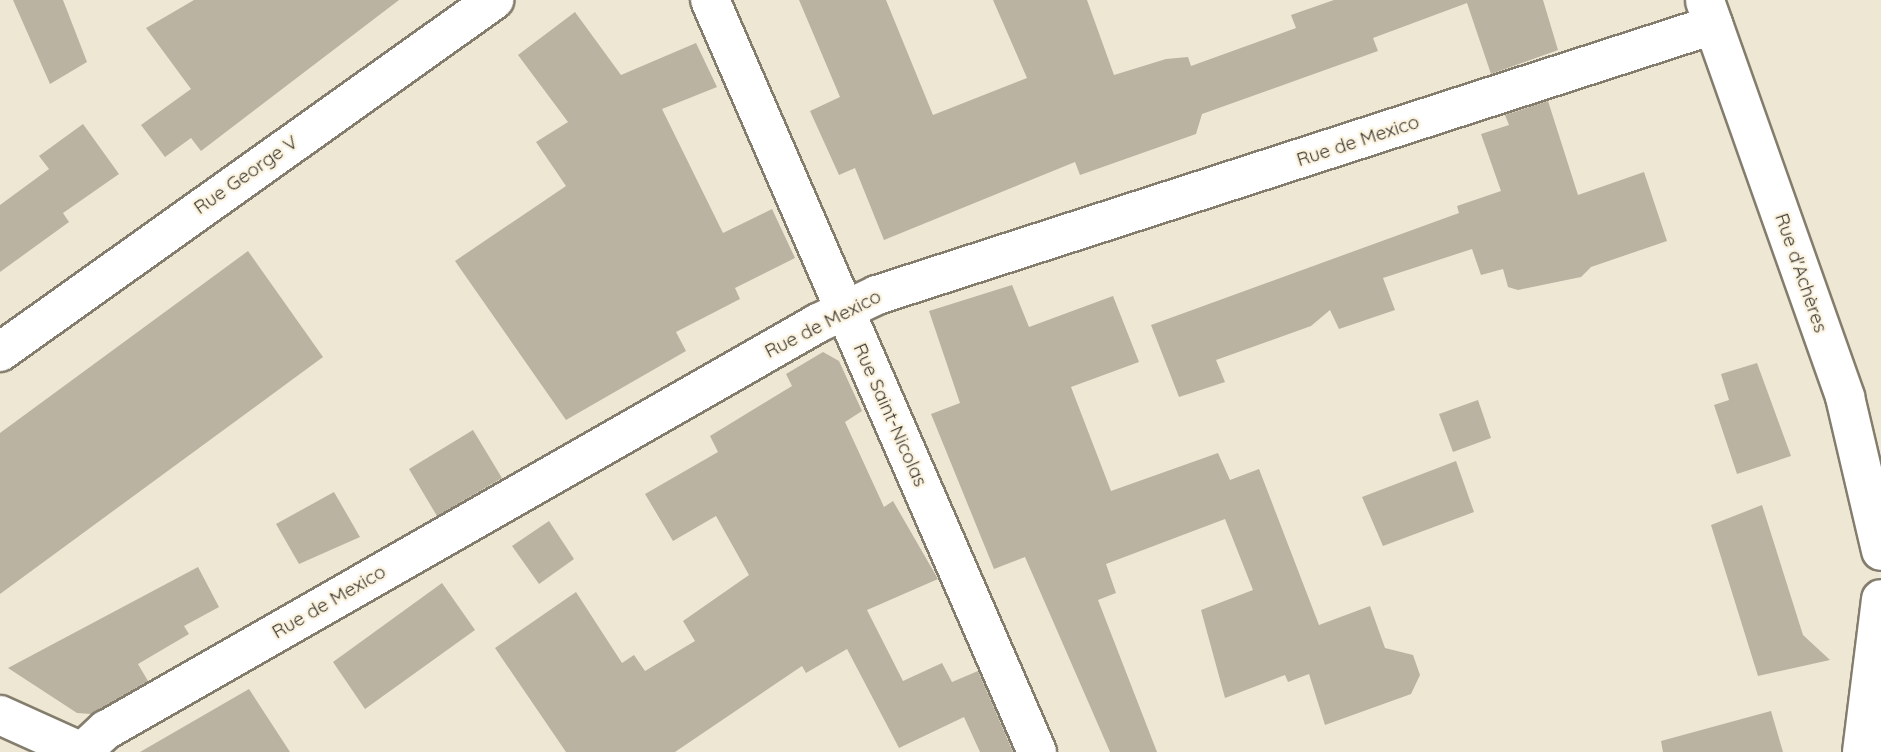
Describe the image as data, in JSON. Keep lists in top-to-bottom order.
{
  "streets": {
    "street": [
      "Rue de Mexico",
      "Rue George V",
      "Rue d'Achères",
      "Rue Saint-Nicolas"
    ]
  },
  "crossings": [
    ["Rue de Mexico", "Rue d'Achères"],
    ["Rue de Mexico", "Rue Saint-Nicolas"]
  ]
}
